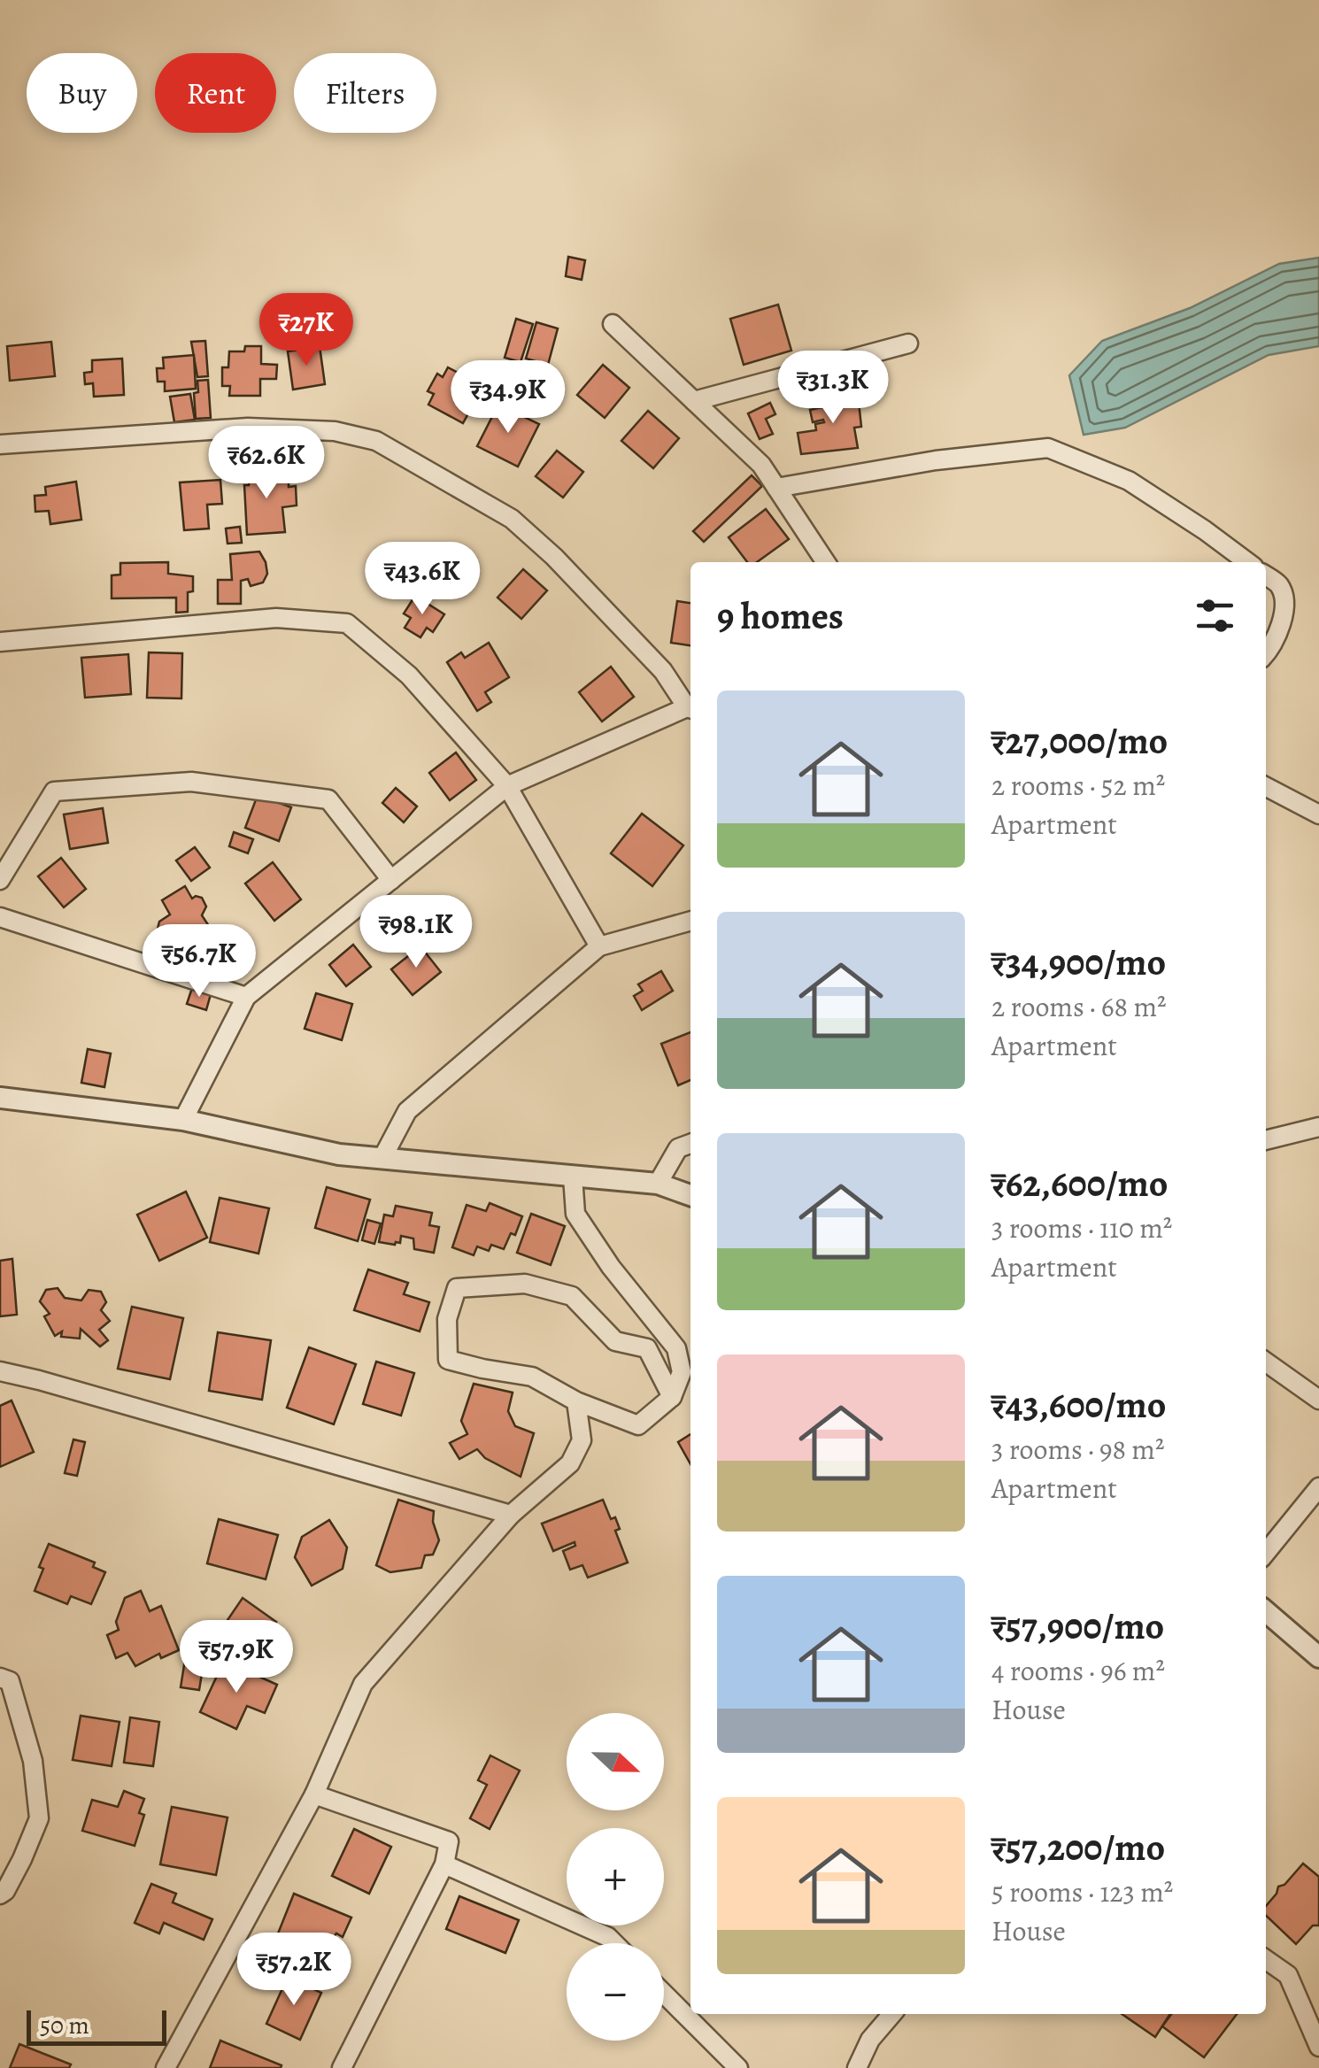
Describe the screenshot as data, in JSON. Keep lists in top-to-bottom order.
{
  "scale_bar": "50 m",
  "north": "right",
  "page": {
    "chip": ["Buy", "Rent", "Filters"],
    "price": [
      "₹27K",
      "₹31.3K",
      "₹34.9K",
      "₹62.6K",
      "₹43.6K",
      "₹98.1K",
      "₹56.7K",
      "₹57.9K",
      "₹57.2K"
    ],
    "heading": "9 homes",
    "list": [
      {
        "name": "₹27,000/mo",
        "note": "2 rooms · 52 m² · Apartment"
      },
      {
        "name": "₹34,900/mo",
        "note": "2 rooms · 68 m² · Apartment"
      },
      {
        "name": "₹62,600/mo",
        "note": "3 rooms · 110 m² · Apartment"
      },
      {
        "name": "₹43,600/mo",
        "note": "3 rooms · 98 m² · Apartment"
      },
      {
        "name": "₹57,900/mo",
        "note": "4 rooms · 96 m² · House"
      },
      {
        "name": "₹57,200/mo",
        "note": "5 rooms · 123 m² · House"
      }
    ],
    "map_buttons": ["+", "−"],
    "scale": "50 m"
  }
}
